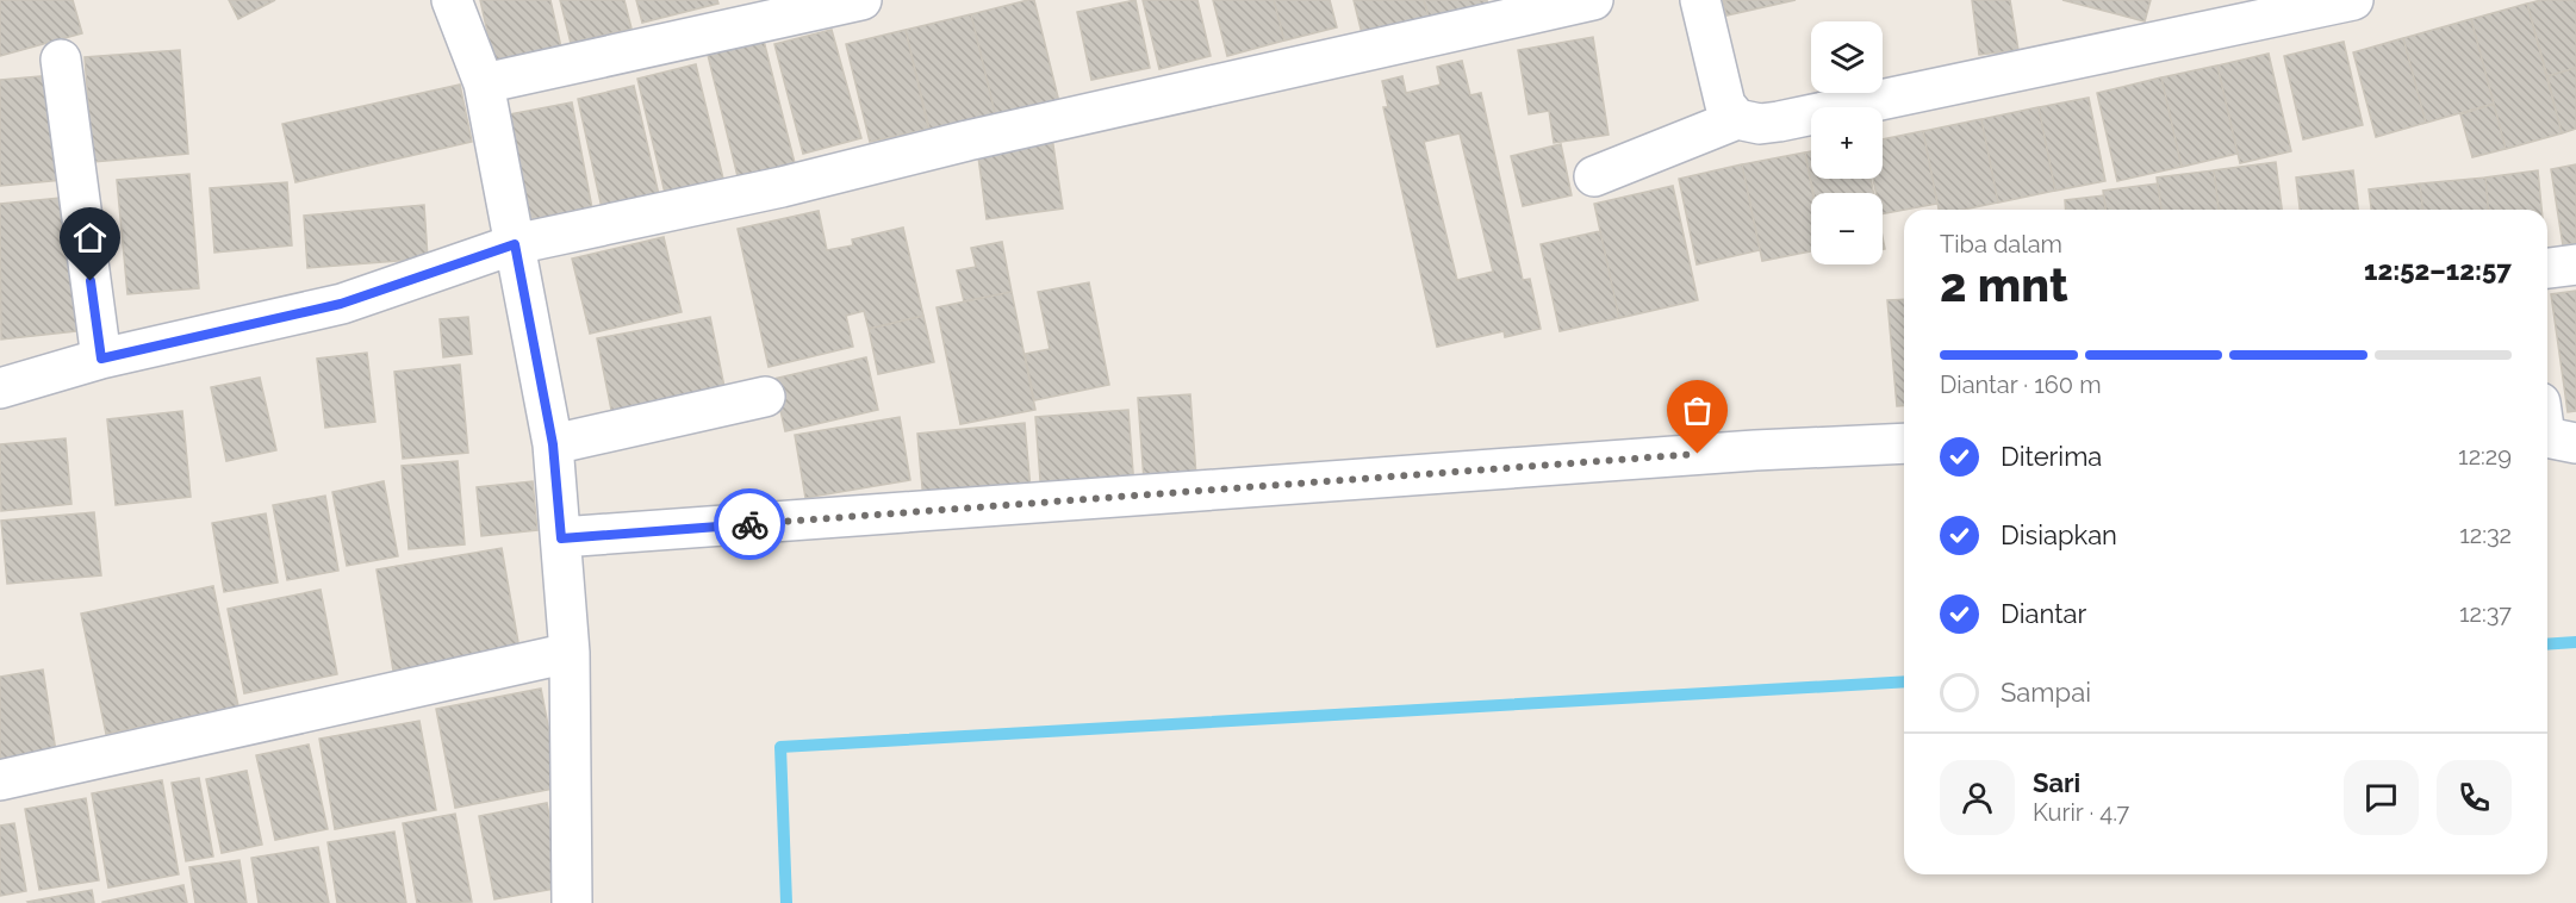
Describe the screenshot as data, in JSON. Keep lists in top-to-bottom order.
{
  "page": {
    "map_buttons": ["+", "−"],
    "heading": ["2 mnt", "Tiba dalam", "12:52–12:57"],
    "panel": ["Sari", "Kurir · 4.7"],
    "bar": "Diantar · 160 m",
    "list": [
      ["Diterima", "12:29"],
      ["Disiapkan", "12:32"],
      ["Diantar", "12:37"],
      "Sampai"
    ]
  }
}
